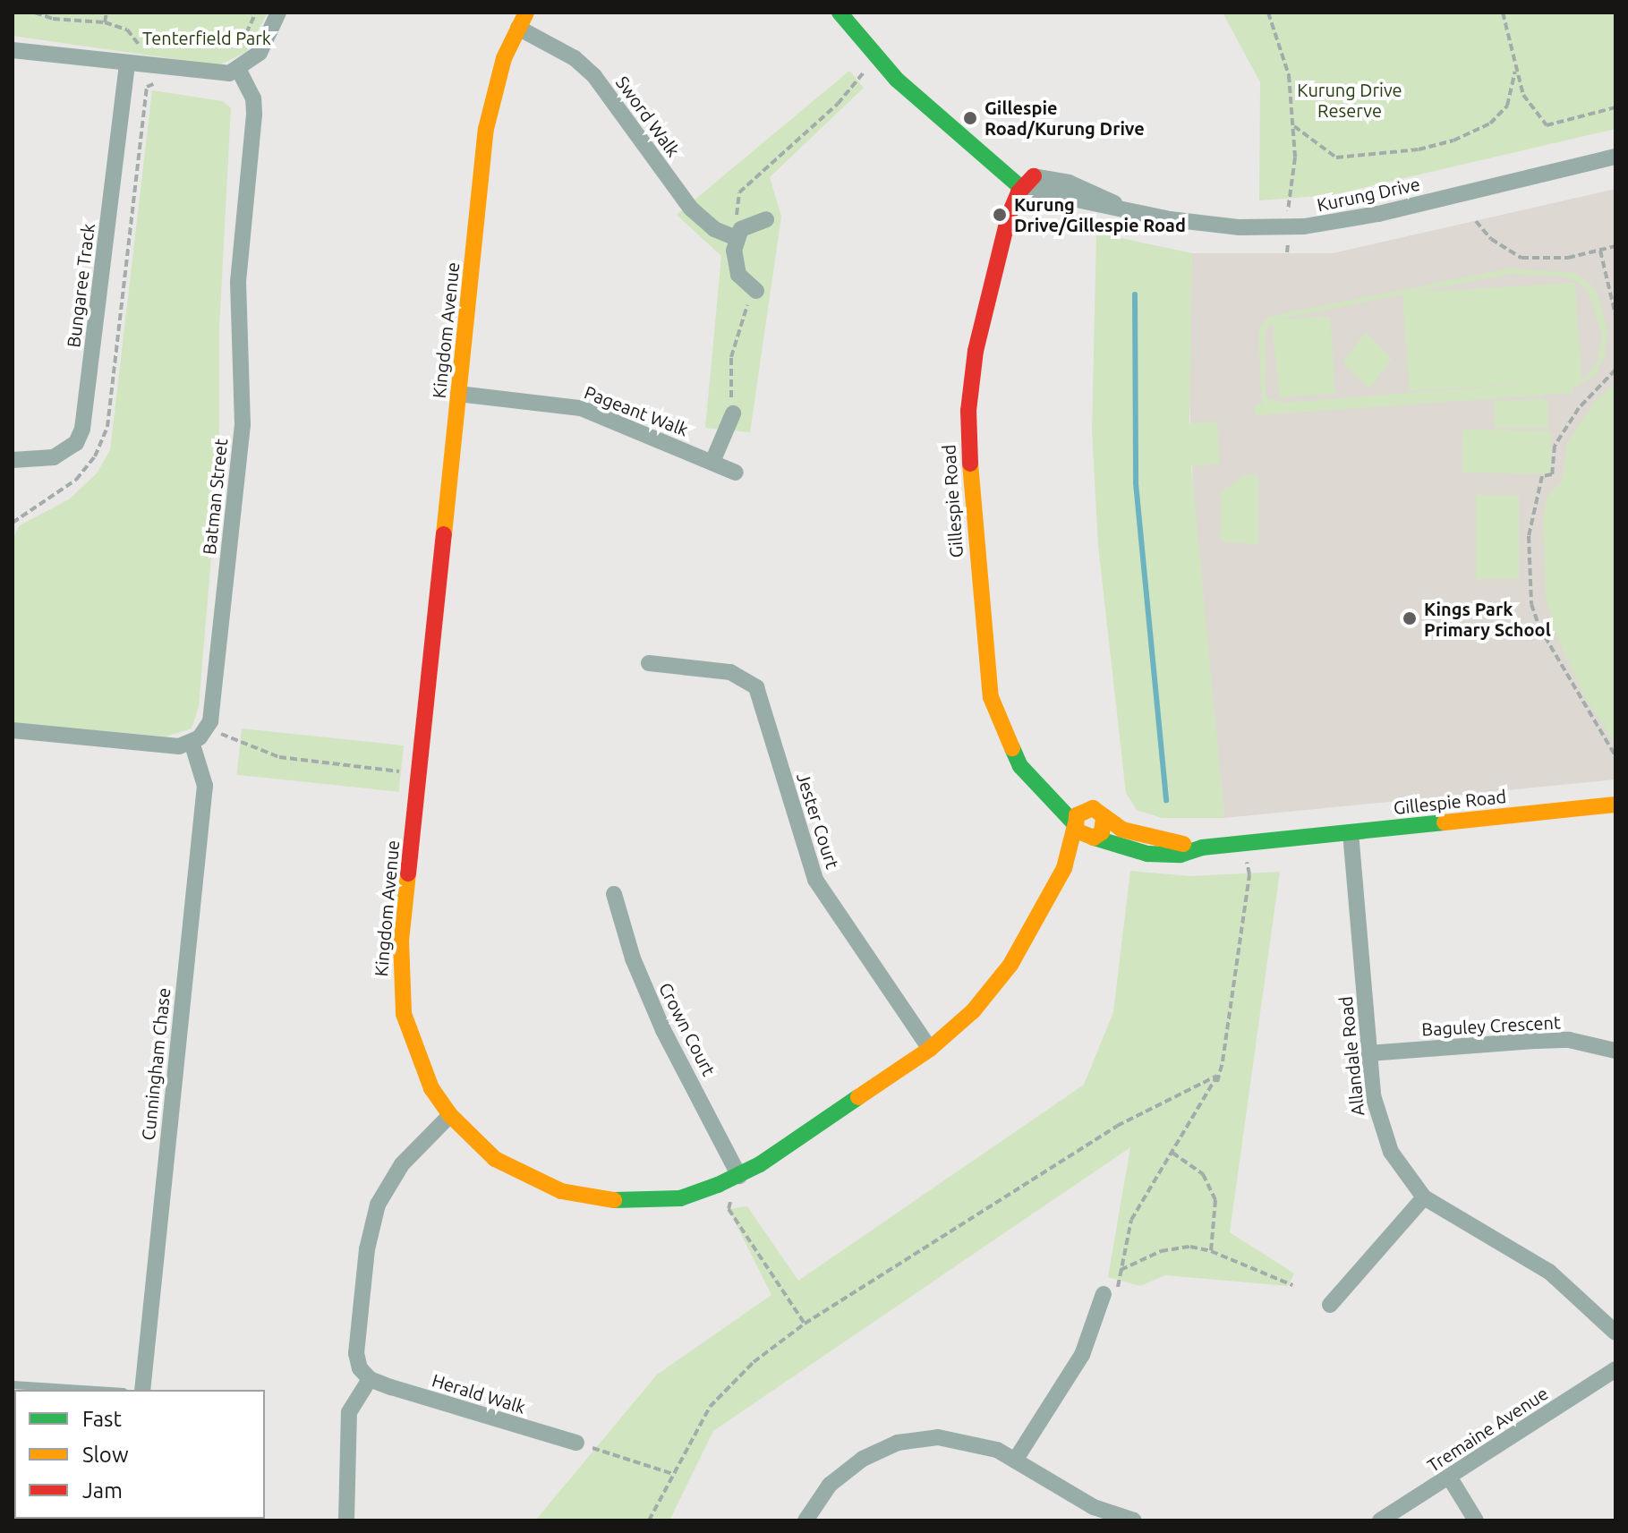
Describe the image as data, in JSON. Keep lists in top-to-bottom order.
{
  "streets": {
    "street": [
      "Sword Walk",
      "Kurung Drive",
      "Bungaree Track",
      "Kingdom Avenue",
      "Pageant Walk",
      "Batman Street",
      "Gillespie Road",
      "Jester Court",
      "Baguley Crescent",
      "Crown Court",
      "Allandale Road",
      "Cunningham Chase",
      "Herald Walk",
      "Tremaine Avenue"
    ]
  },
  "crossings": [
    ["Sword Walk", "Kingdom Avenue"],
    ["Kurung Drive", "Gillespie Road"],
    ["Kingdom Avenue", "Pageant Walk"],
    ["Kingdom Avenue", "Gillespie Road"],
    ["Kingdom Avenue", "Jester Court"],
    ["Kingdom Avenue", "Crown Court"],
    ["Gillespie Road", "Allandale Road"],
    ["Baguley Crescent", "Allandale Road"]
  ],
  "parks": ["Tenterfield Park", "Kurung Drive Reserve"],
  "places": ["Gillespie Road/Kurung Drive", "Kurung Drive/Gillespie Road", "Kings Park Primary School"],
  "legend": ["Fast", "Slow", "Jam"]
}
